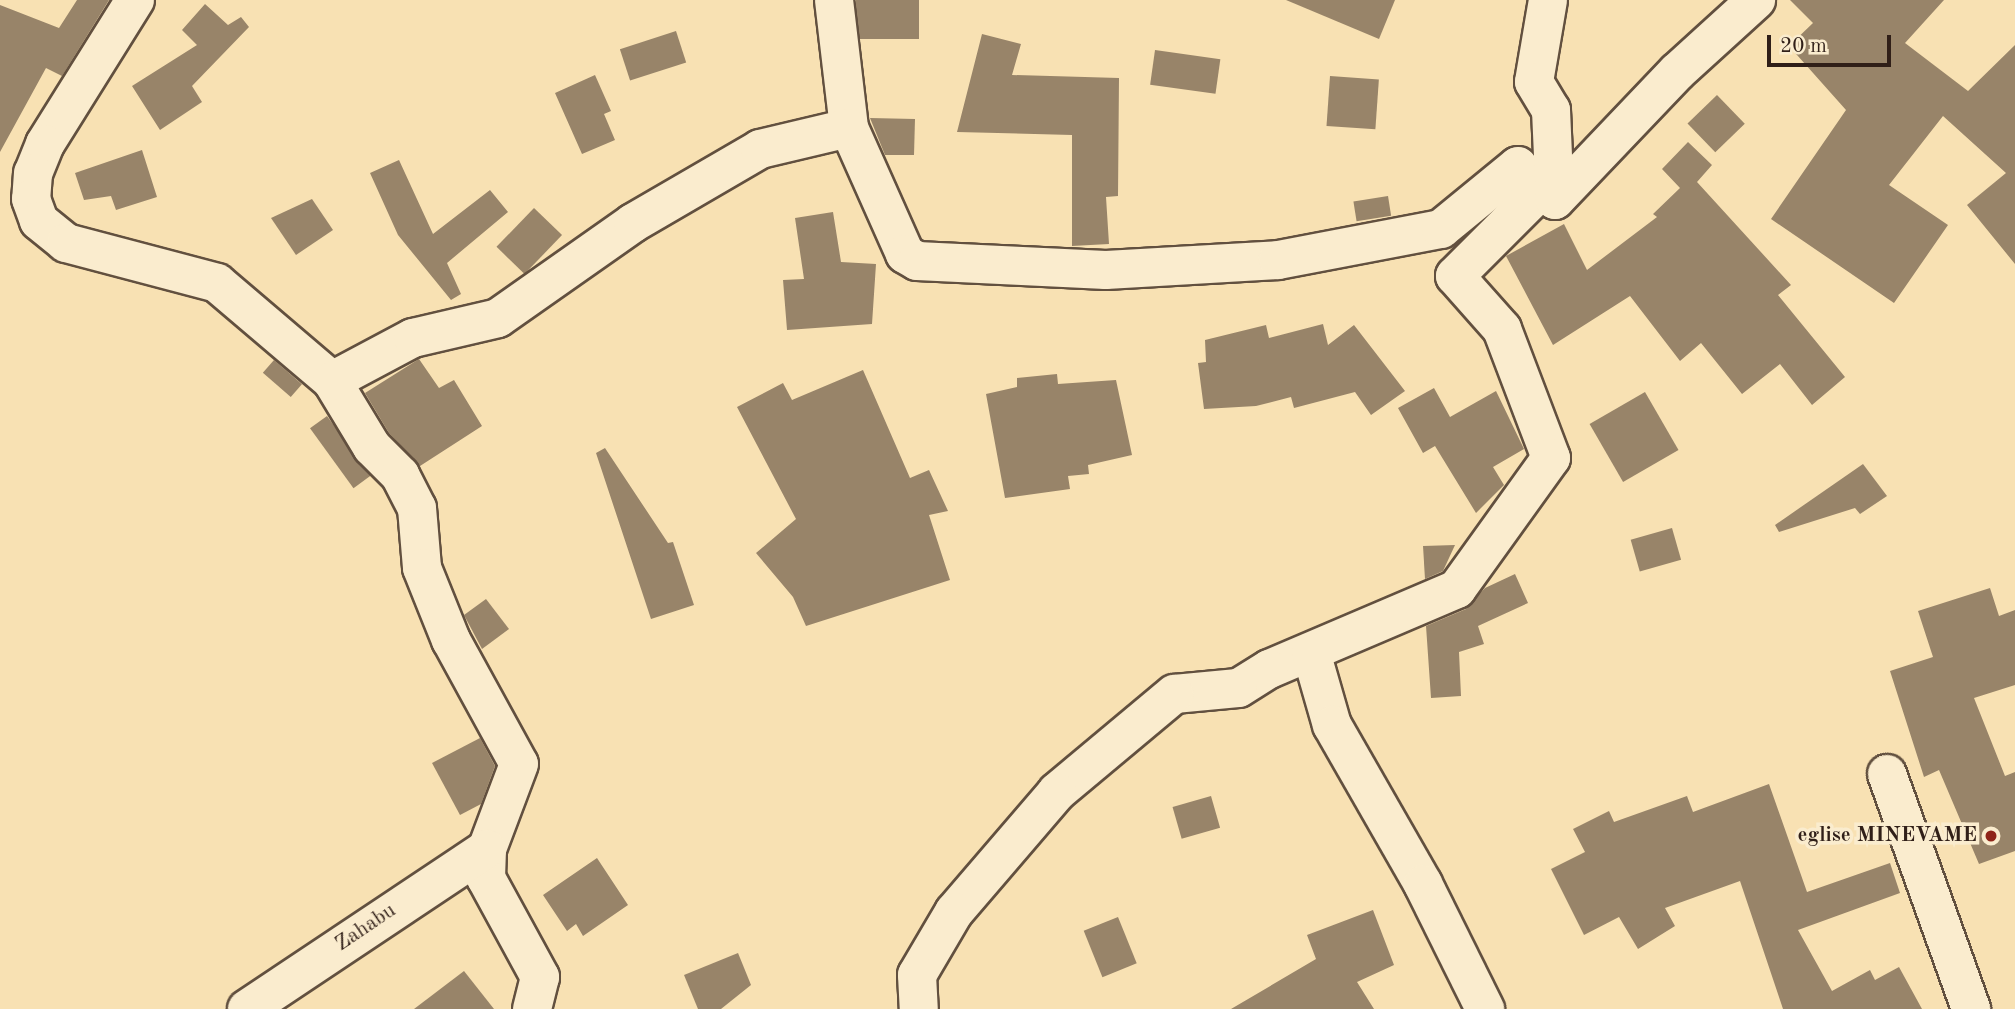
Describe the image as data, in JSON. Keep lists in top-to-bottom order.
{
  "streets": {
    "street": ["Zahabu"]
  },
  "places": ["eglise MINEVAME"],
  "scale_bar": "20 m"
}
